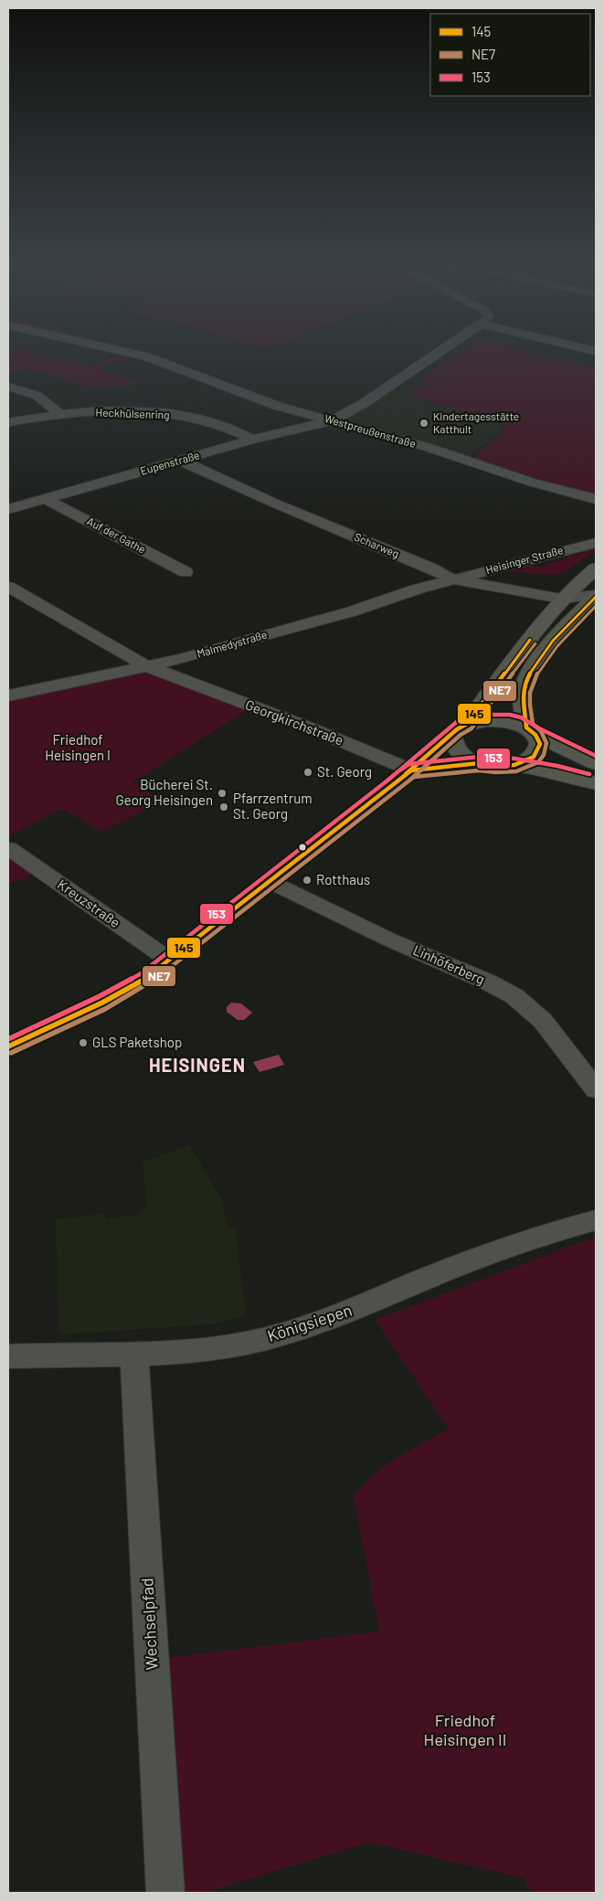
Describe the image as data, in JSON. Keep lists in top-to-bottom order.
{
  "streets": {
    "street": [
      "Heckhülsenring",
      "Westpreußenstraße",
      "Eupenstraße",
      "Auf der Gathe",
      "Scharweg",
      "Heisinger Straße",
      "Malmedystraße",
      "Georgkirchstraße",
      "Kreuzstraße",
      "Linhöferberg",
      "Königsiepen",
      "Wechselpfad"
    ]
  },
  "crossings": [
    ["Heckhülsenring", "Eupenstraße"],
    ["Westpreußenstraße", "Eupenstraße"],
    ["Eupenstraße", "Auf der Gathe"],
    ["Eupenstraße", "Scharweg"],
    ["Scharweg", "Heisinger Straße"],
    ["Scharweg", "Malmedystraße"],
    ["Heisinger Straße", "Malmedystraße"],
    ["Malmedystraße", "Georgkirchstraße"],
    ["Königsiepen", "Wechselpfad"]
  ],
  "districts": ["HEISINGEN"],
  "parks": ["Friedhof Heisingen I", "Friedhof Heisingen II"],
  "places": [
    "Kindertagesstätte Katthult",
    "St. Georg",
    "Bücherei St. Georg Heisingen",
    "Pfarrzentrum St. Georg",
    "Rotthaus",
    "GLS Paketshop"
  ],
  "lines": ["transit line 145", "transit line NE7", "transit line 153"],
  "legend": ["145", "NE7", "153"]
}
